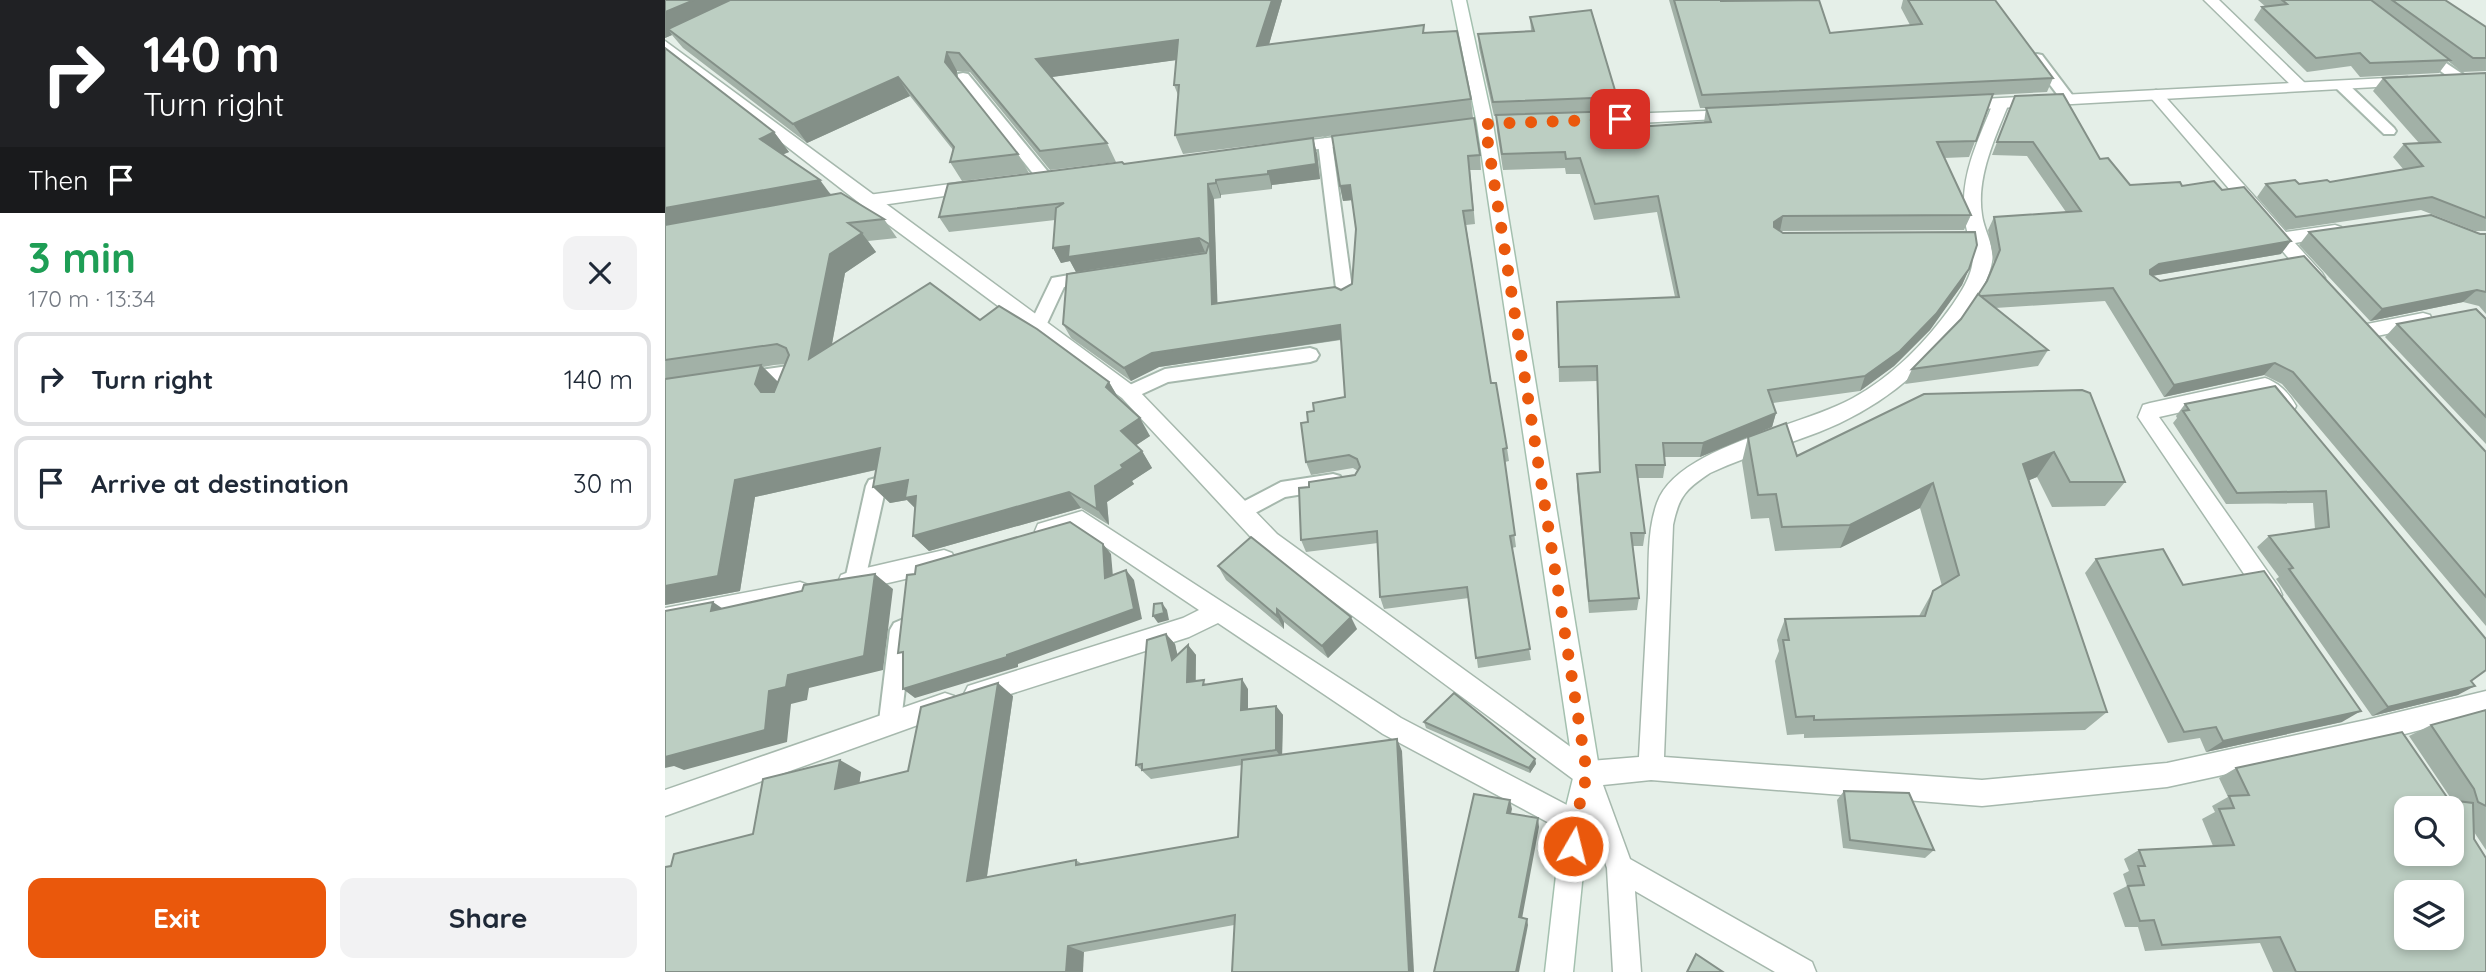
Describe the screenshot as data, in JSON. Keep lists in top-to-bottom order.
{
  "page": {
    "turn": ["140 m", "Turn right"],
    "then": "Then",
    "heading": ["3 min", "170 m · 13:34"],
    "list": [
      {
        "name": "Turn right",
        "value": "140 m"
      },
      {
        "name": "Arrive at destination",
        "value": "30 m"
      }
    ],
    "buttons": ["Exit", "Share"]
  }
}
